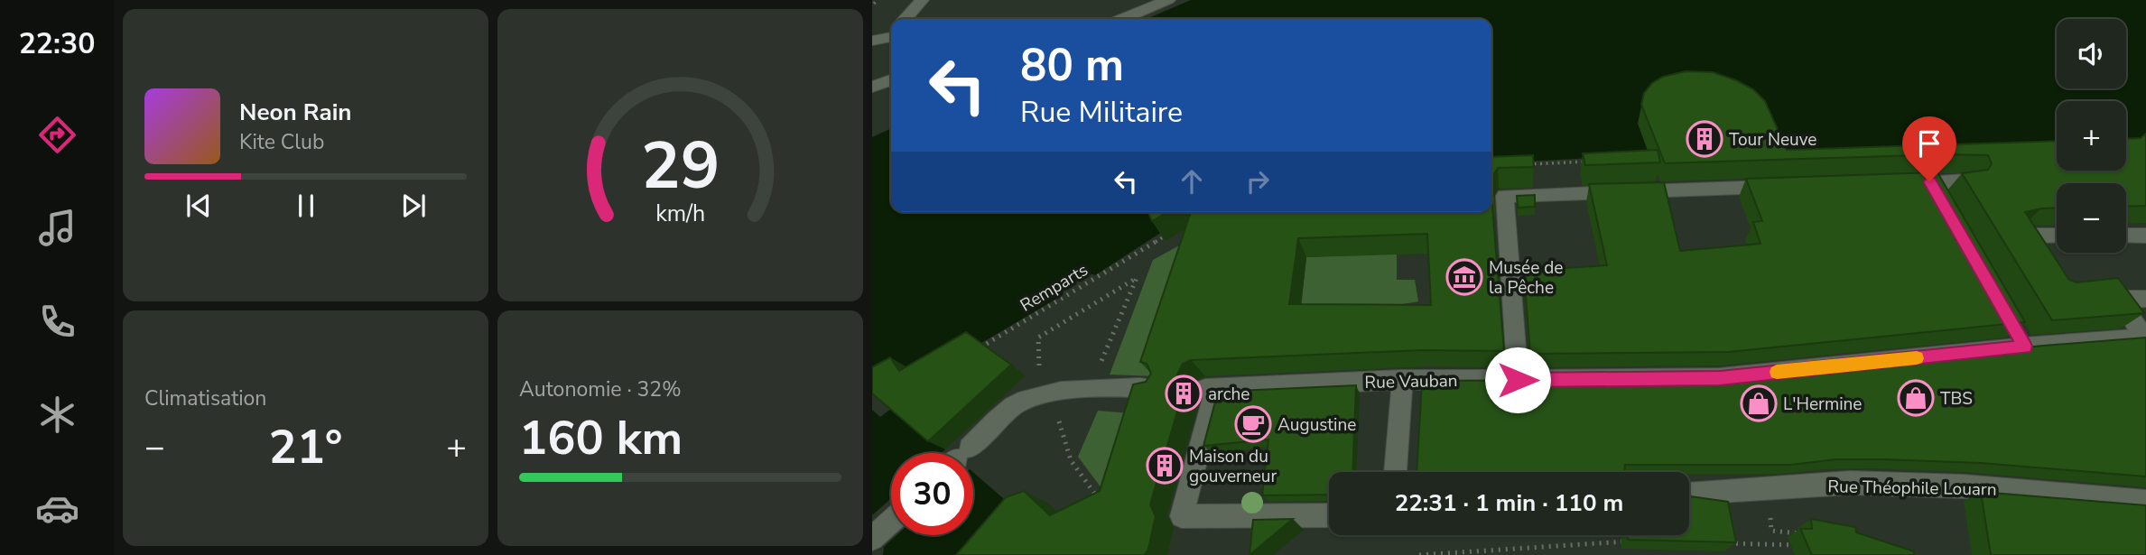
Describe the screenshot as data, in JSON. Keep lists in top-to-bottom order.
{
  "streets": {
    "street": ["Rue Vauban", "Rue Théophile Louarn"],
    "path": ["Remparts"]
  },
  "places": {
    "building": ["Tour Neuve", "arche", "Maison du gouverneur"],
    "museum": ["Musée de la Pêche"],
    "shop": ["TBS", "L'Hermine"],
    "cafe": ["Augustine"]
  },
  "page": {
    "tabs": "22:30",
    "map_buttons": ["+", "−"],
    "turn": ["80 m", "Rue Militaire"],
    "song": ["Neon Rain", "Kite Club"],
    "tile": [
      "Climatisation",
      ["Autonomie · 32%", "160 km"]
    ],
    "heat": ["−", "21°", "+"],
    "limit": "30",
    "trip": "22:31 · 1 min · 110 m",
    "gauge": ["29", "km/h"]
  }
}
